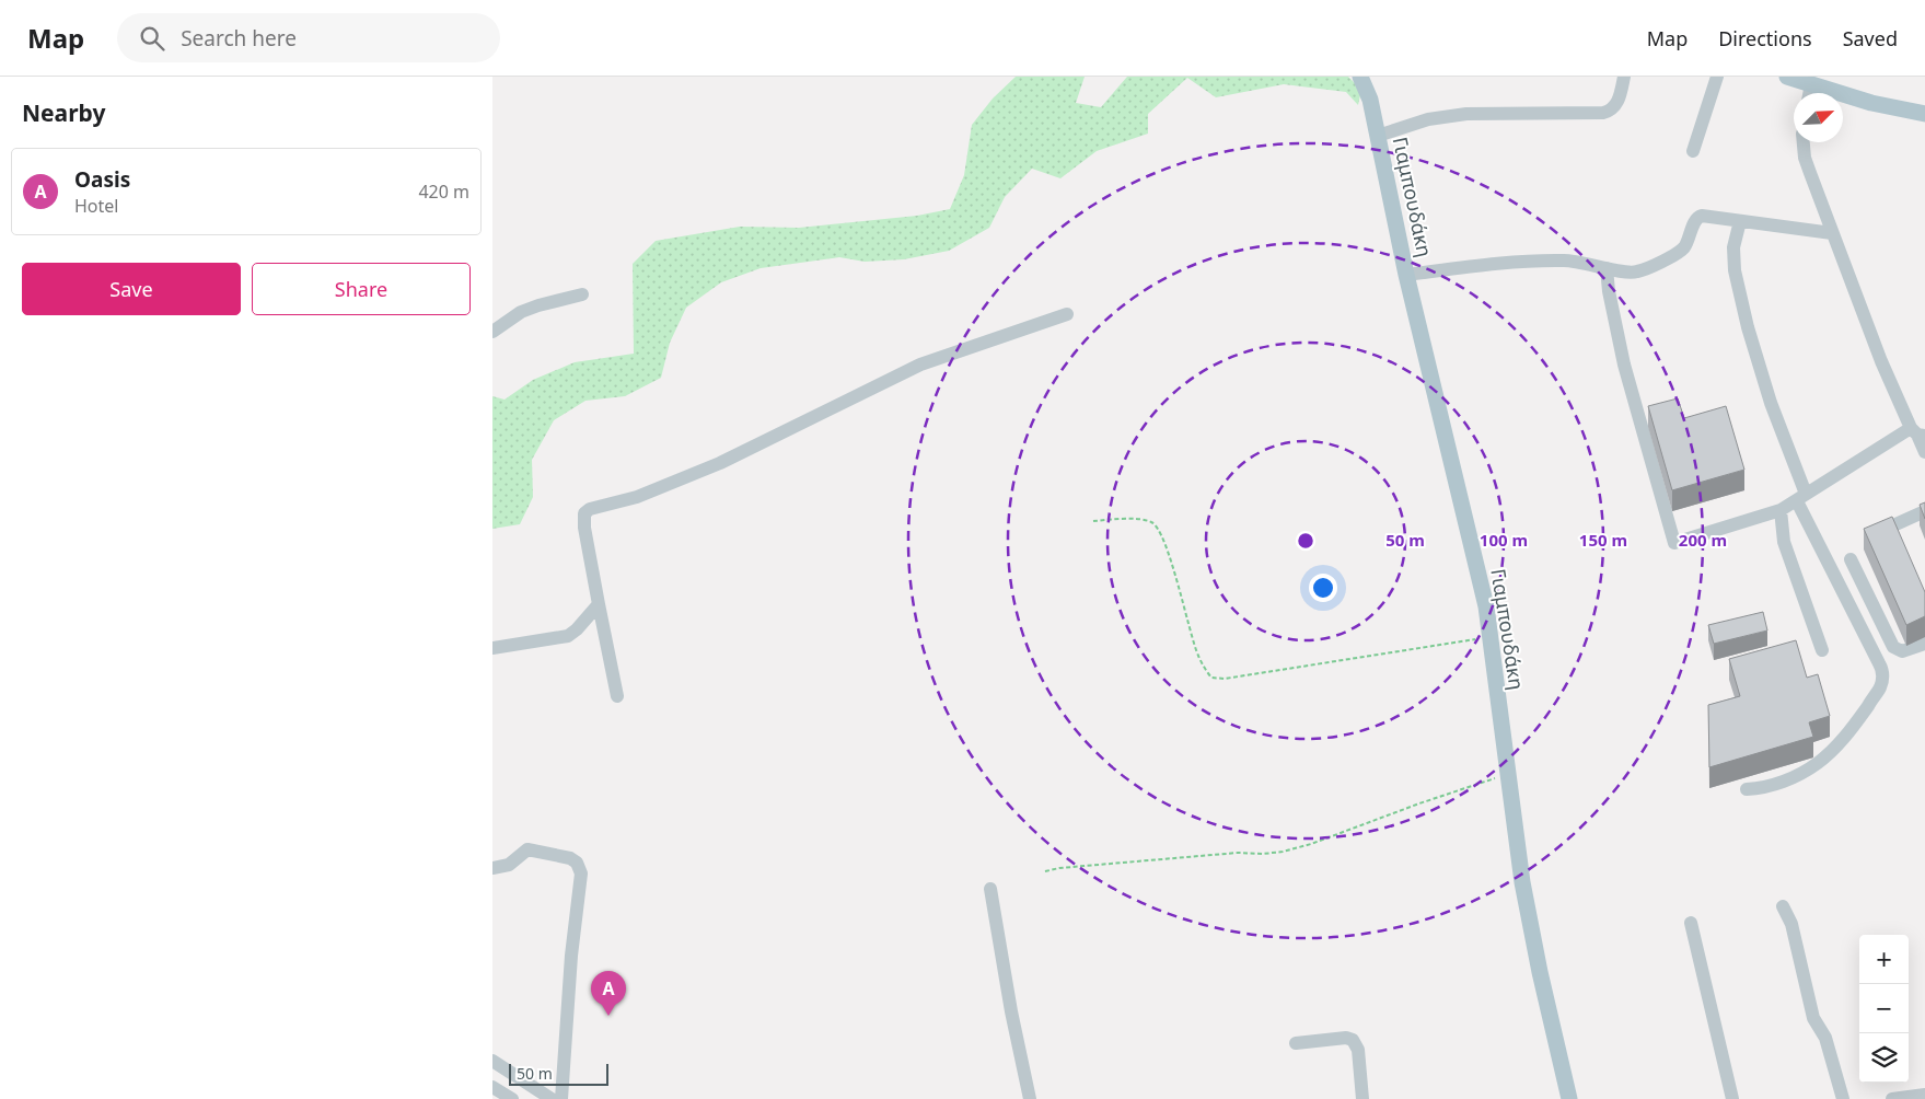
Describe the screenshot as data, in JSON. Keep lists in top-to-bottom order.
{
  "streets": {
    "main road": ["Γιαμπουδάκη"]
  },
  "scale_bar": "50 m",
  "north": "top right",
  "page": {
    "header": "Map",
    "search": "Search here",
    "nav": ["Map", "Directions", "Saved"],
    "heading": "Nearby",
    "list": [
      {
        "mark": "A",
        "name": "Oasis",
        "note": "Hotel",
        "value": "420 m"
      }
    ],
    "buttons": ["Save", "Share"],
    "map_buttons": ["+", "−"],
    "pins": "A",
    "scale": "50 m"
  },
  "rings": [
    "50 m",
    "100 m",
    "150 m",
    "200 m"
  ]
}
